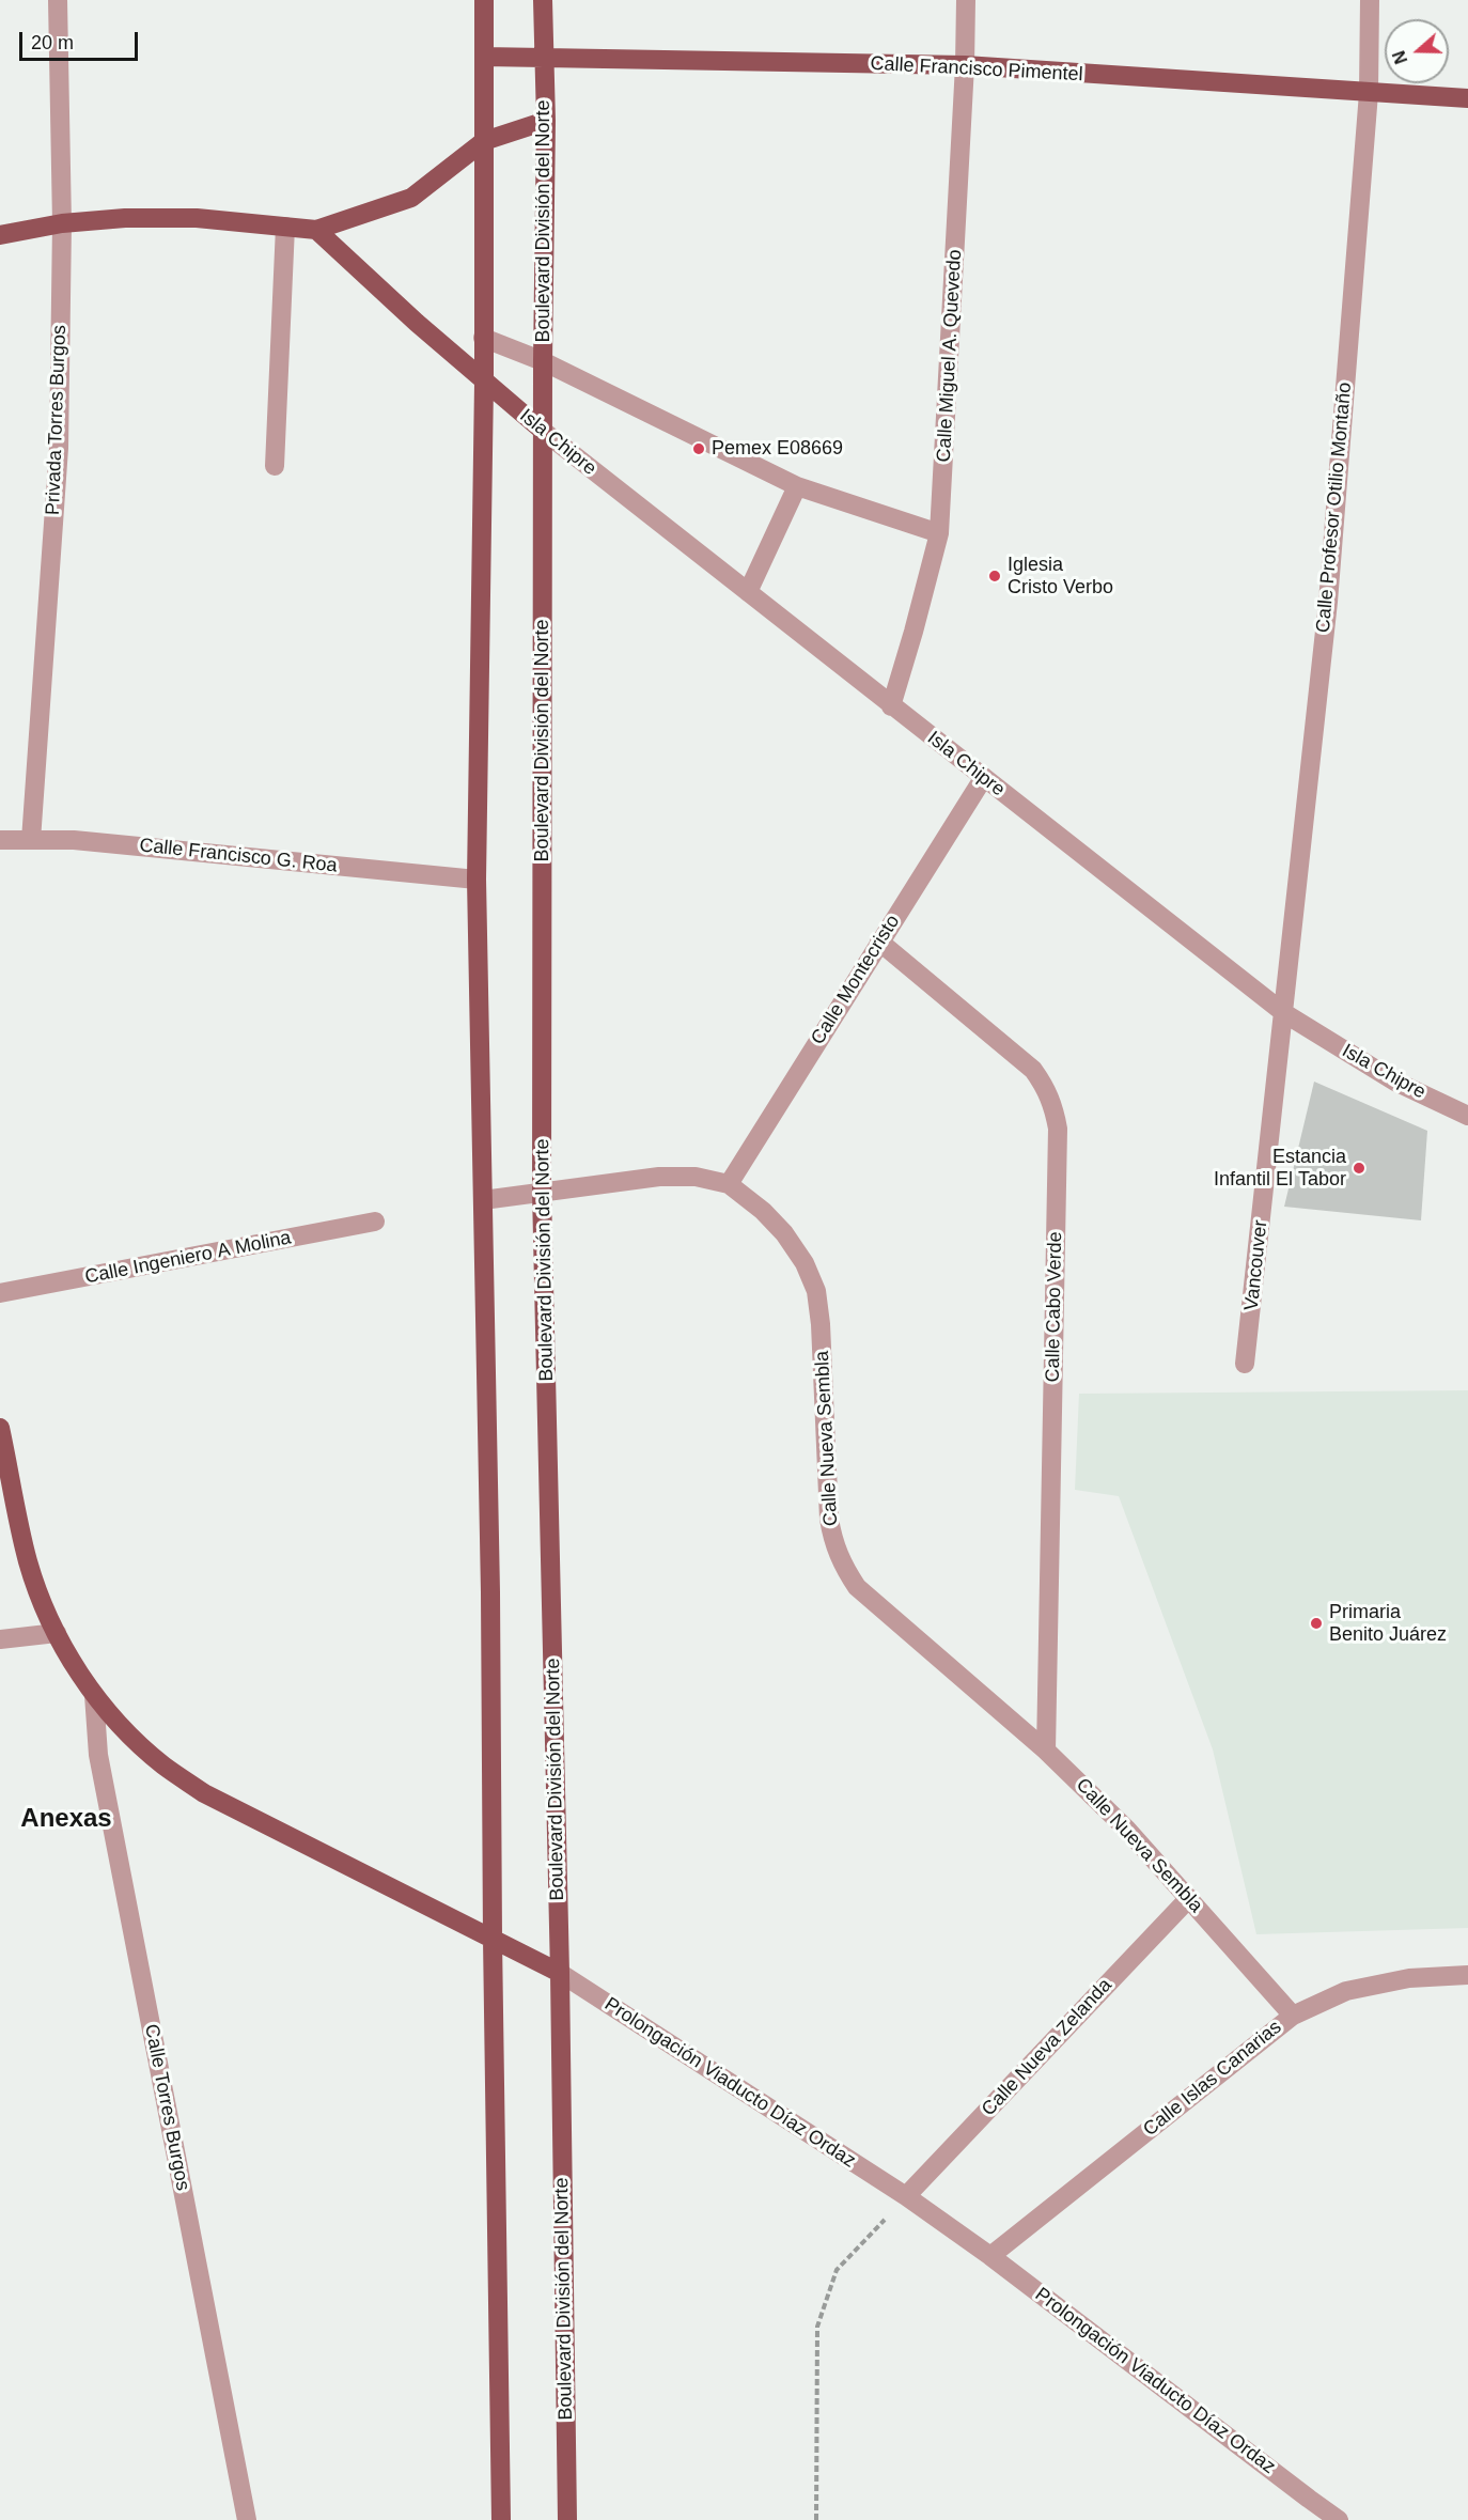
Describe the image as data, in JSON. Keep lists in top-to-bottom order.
{
  "streets": {
    "main road": [
      "Calle Francisco Pimentel",
      "Boulevard División del Norte",
      "Isla Chipre",
      "Prolongación Viaducto Díaz Ordaz"
    ],
    "street": [
      "Calle Miguel A. Quevedo",
      "Privada Torres Burgos",
      "Calle Profesor Otilio Montaño",
      "Calle Francisco G. Roa",
      "Calle Montecristo",
      "Calle Ingeniero A Molina",
      "Vancouver",
      "Calle Cabo Verde",
      "Calle Nueva Sembla",
      "Calle Nueva Zelanda",
      "Calle Islas Canarias",
      "Calle Torres Burgos"
    ]
  },
  "crossings": [
    ["Calle Francisco Pimentel", "Boulevard División del Norte"],
    ["Calle Francisco Pimentel", "Calle Miguel A. Quevedo"],
    ["Calle Francisco Pimentel", "Calle Profesor Otilio Montaño"],
    ["Boulevard División del Norte", "Isla Chipre"],
    ["Boulevard División del Norte", "Calle Nueva Sembla"],
    ["Boulevard División del Norte", "Prolongación Viaducto Díaz Ordaz"],
    ["Calle Miguel A. Quevedo", "Isla Chipre"],
    ["Privada Torres Burgos", "Calle Francisco G. Roa"],
    ["Isla Chipre", "Calle Profesor Otilio Montaño"],
    ["Isla Chipre", "Calle Montecristo"],
    ["Isla Chipre", "Vancouver"],
    ["Calle Profesor Otilio Montaño", "Vancouver"],
    ["Calle Montecristo", "Calle Cabo Verde"],
    ["Calle Montecristo", "Calle Nueva Sembla"],
    ["Calle Cabo Verde", "Calle Nueva Sembla"],
    ["Calle Nueva Sembla", "Calle Nueva Zelanda"],
    ["Calle Nueva Sembla", "Calle Islas Canarias"],
    ["Calle Nueva Zelanda", "Prolongación Viaducto Díaz Ordaz"],
    ["Calle Islas Canarias", "Prolongación Viaducto Díaz Ordaz"],
    ["Prolongación Viaducto Díaz Ordaz", "Calle Torres Burgos"]
  ],
  "districts": ["Anexas"],
  "places": [
    "Pemex E08669",
    "Iglesia Cristo Verbo",
    "Estancia Infantil El Tabor",
    "Primaria Benito Juárez"
  ],
  "scale_bar": "20 m",
  "north": "left"
}
